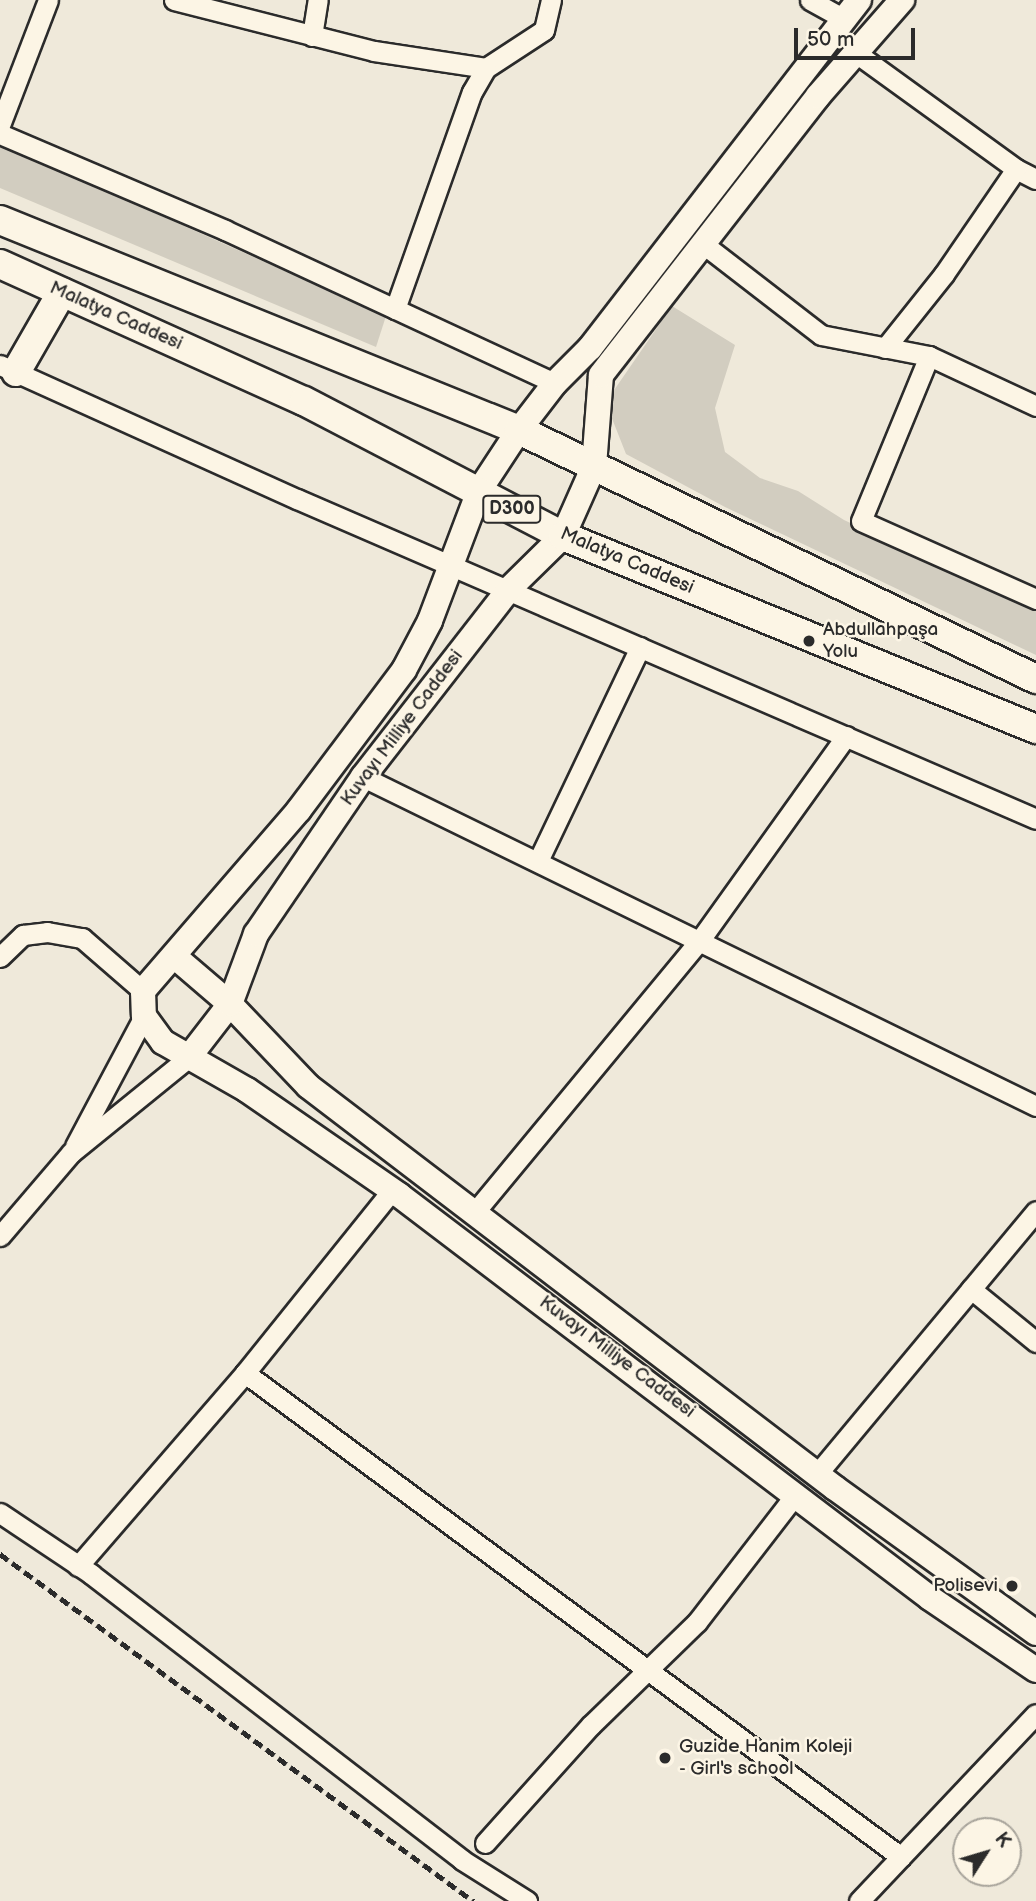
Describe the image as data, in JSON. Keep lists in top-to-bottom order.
{
  "streets": {
    "highway": ["Malatya Caddesi", "D300"],
    "main road": ["Kuvayı Milliye Caddesi"]
  },
  "crossings": [
    ["Malatya Caddesi", "Kuvayı Milliye Caddesi"]
  ],
  "places": ["Abdullahpaşa Yolu", "Polisevi", "Guzide Hanim Koleji - Girl's school"],
  "scale_bar": "50 m",
  "north": "top right"
}
